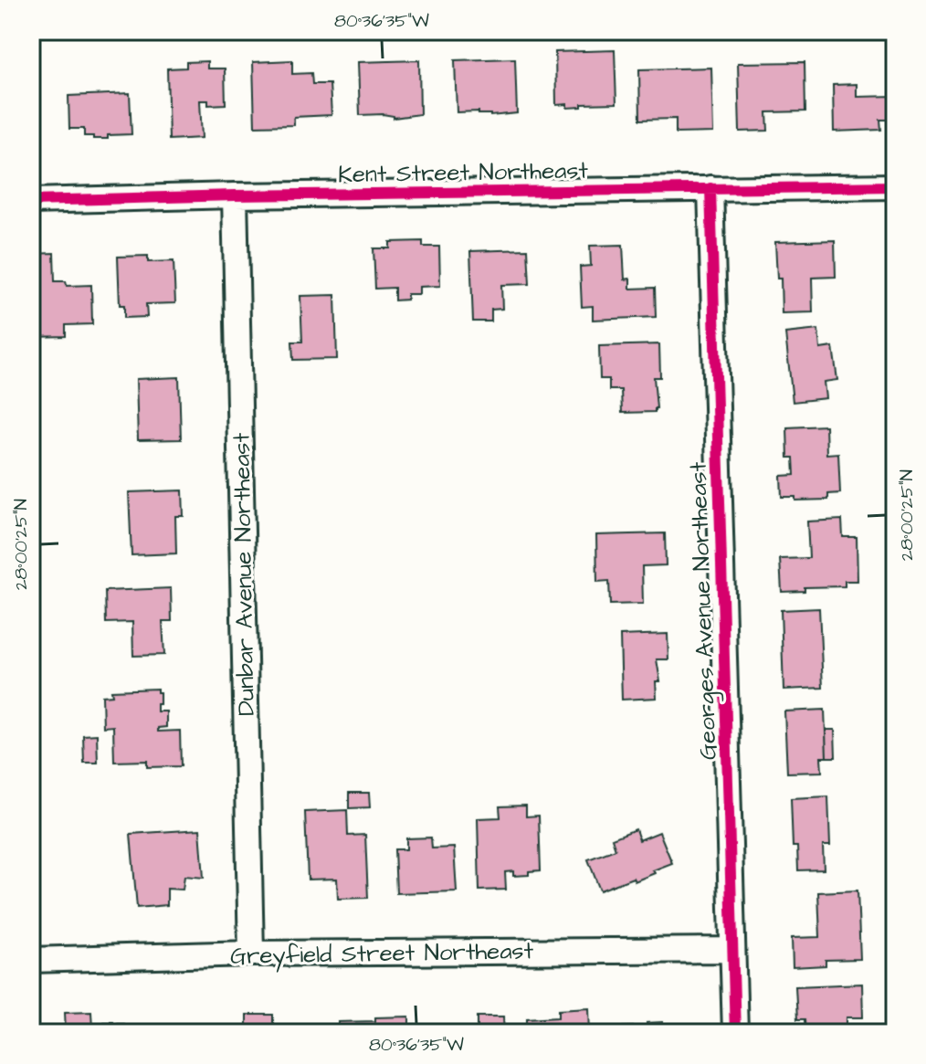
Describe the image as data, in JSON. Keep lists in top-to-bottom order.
{
  "streets": {
    "street": [
      "Kent Street Northeast",
      "Dunbar Avenue Northeast",
      "Georges Avenue Northeast",
      "Greyfield Street Northeast"
    ]
  },
  "crossings": [
    ["Kent Street Northeast", "Dunbar Avenue Northeast"],
    ["Kent Street Northeast", "Georges Avenue Northeast"],
    ["Dunbar Avenue Northeast", "Greyfield Street Northeast"],
    ["Georges Avenue Northeast", "Greyfield Street Northeast"]
  ],
  "coordinates": ["80°36'35\"W", "28°00'25\"N"]
}
